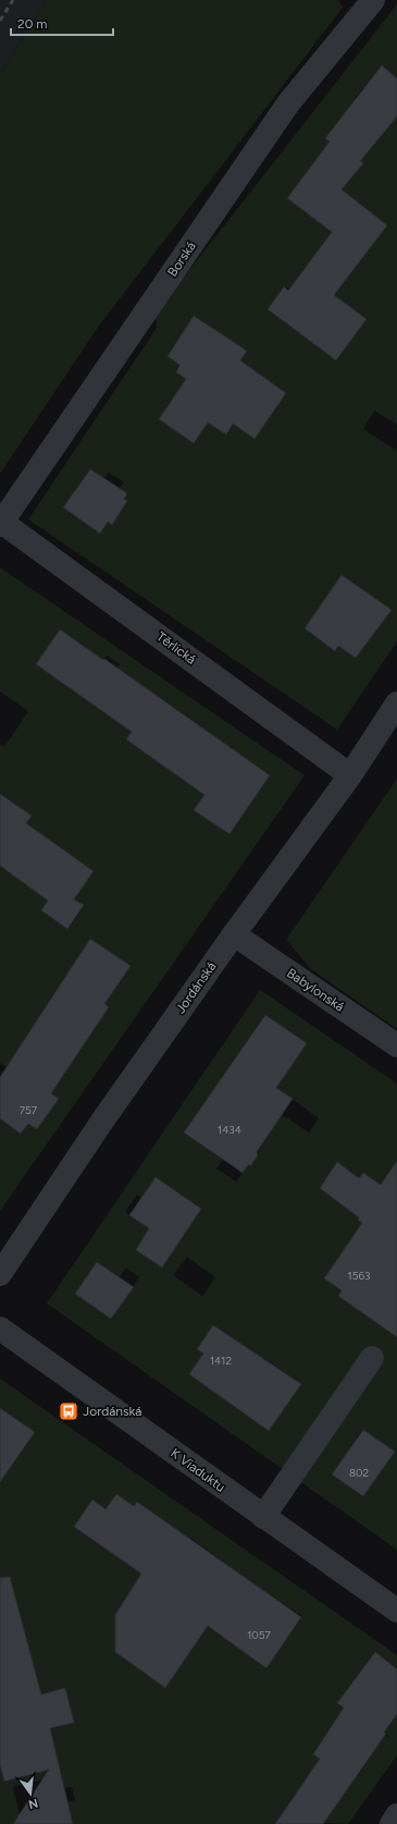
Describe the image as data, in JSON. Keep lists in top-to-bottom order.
{
  "streets": {
    "street": [
      "Borská",
      "Těrlická",
      "Jordánská",
      "Babylonská",
      "K Viaduktu"
    ]
  },
  "crossings": [
    ["Borská", "Těrlická"],
    ["Těrlická", "Jordánská"],
    ["Jordánská", "Babylonská"]
  ],
  "places": {
    "bus stop": ["Jordánská"]
  },
  "house_numbers": [
    "757",
    "1434",
    "1563",
    "1412",
    "802",
    "1057"
  ],
  "scale_bar": "20 m",
  "north": "bottom"
}
